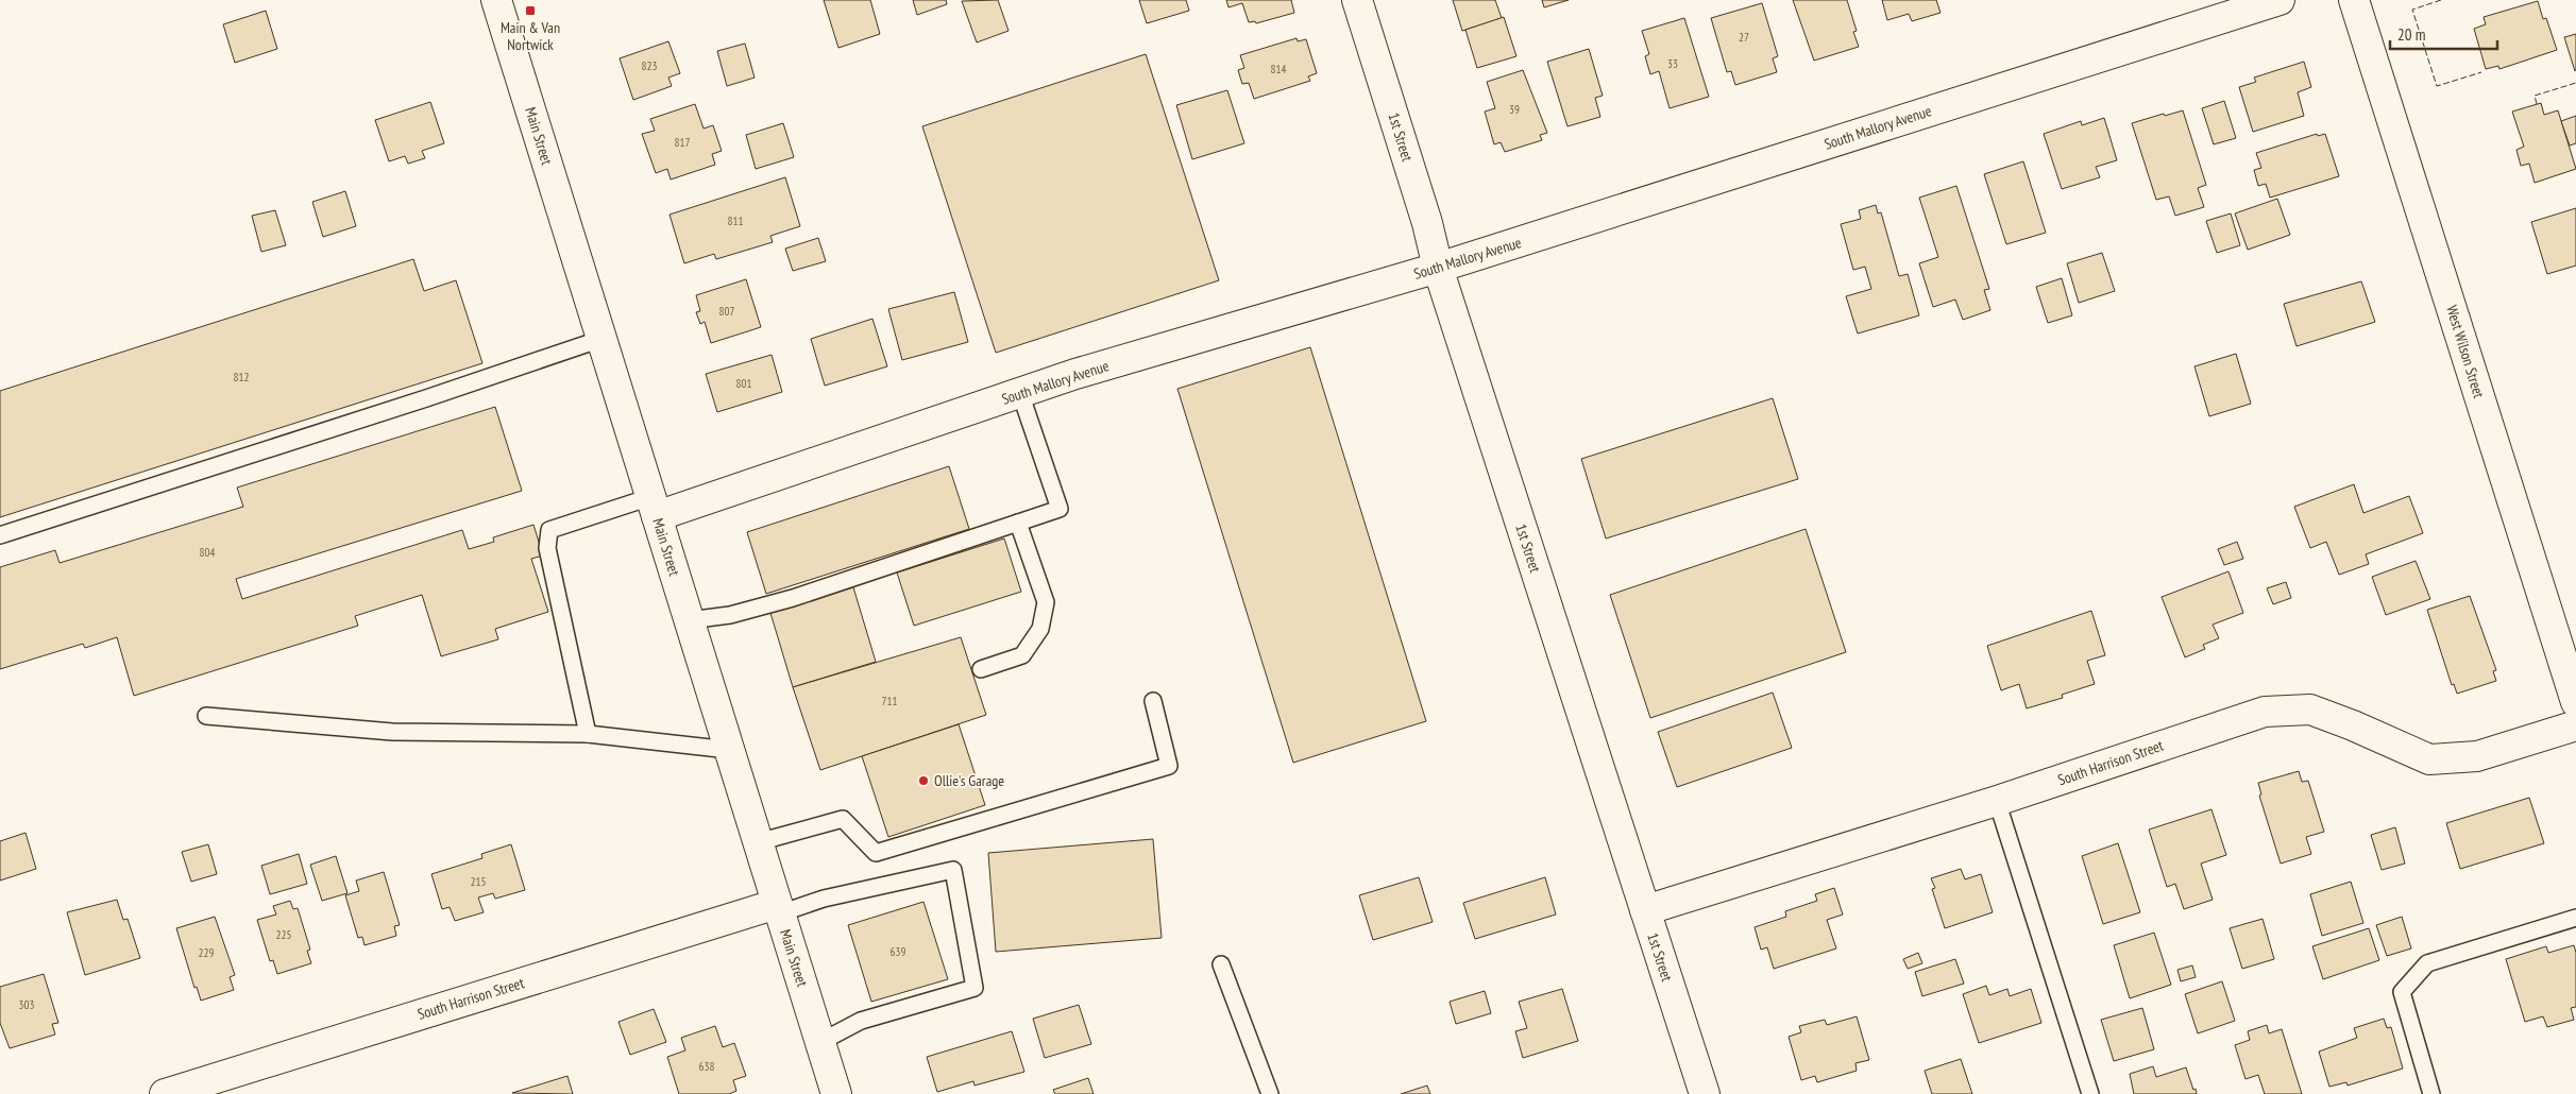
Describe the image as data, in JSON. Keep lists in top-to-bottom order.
{
  "streets": {
    "street": [
      "South Mallory Avenue",
      "Main Street",
      "1st Street",
      "West Wilson Street",
      "South Harrison Street"
    ]
  },
  "crossings": [
    ["South Mallory Avenue", "Main Street"],
    ["South Mallory Avenue", "1st Street"],
    ["Main Street", "South Harrison Street"],
    ["1st Street", "South Harrison Street"]
  ],
  "places": {
    "transit": ["Main & Van Nortwick"],
    "other": ["Ollie's Garage"]
  },
  "house_numbers": [
    "27",
    "33",
    "823",
    "814",
    "39",
    "817",
    "811",
    "807",
    "812",
    "801",
    "804",
    "711",
    "215",
    "225",
    "639",
    "229",
    "303",
    "638"
  ],
  "scale_bar": "20 m"
}
